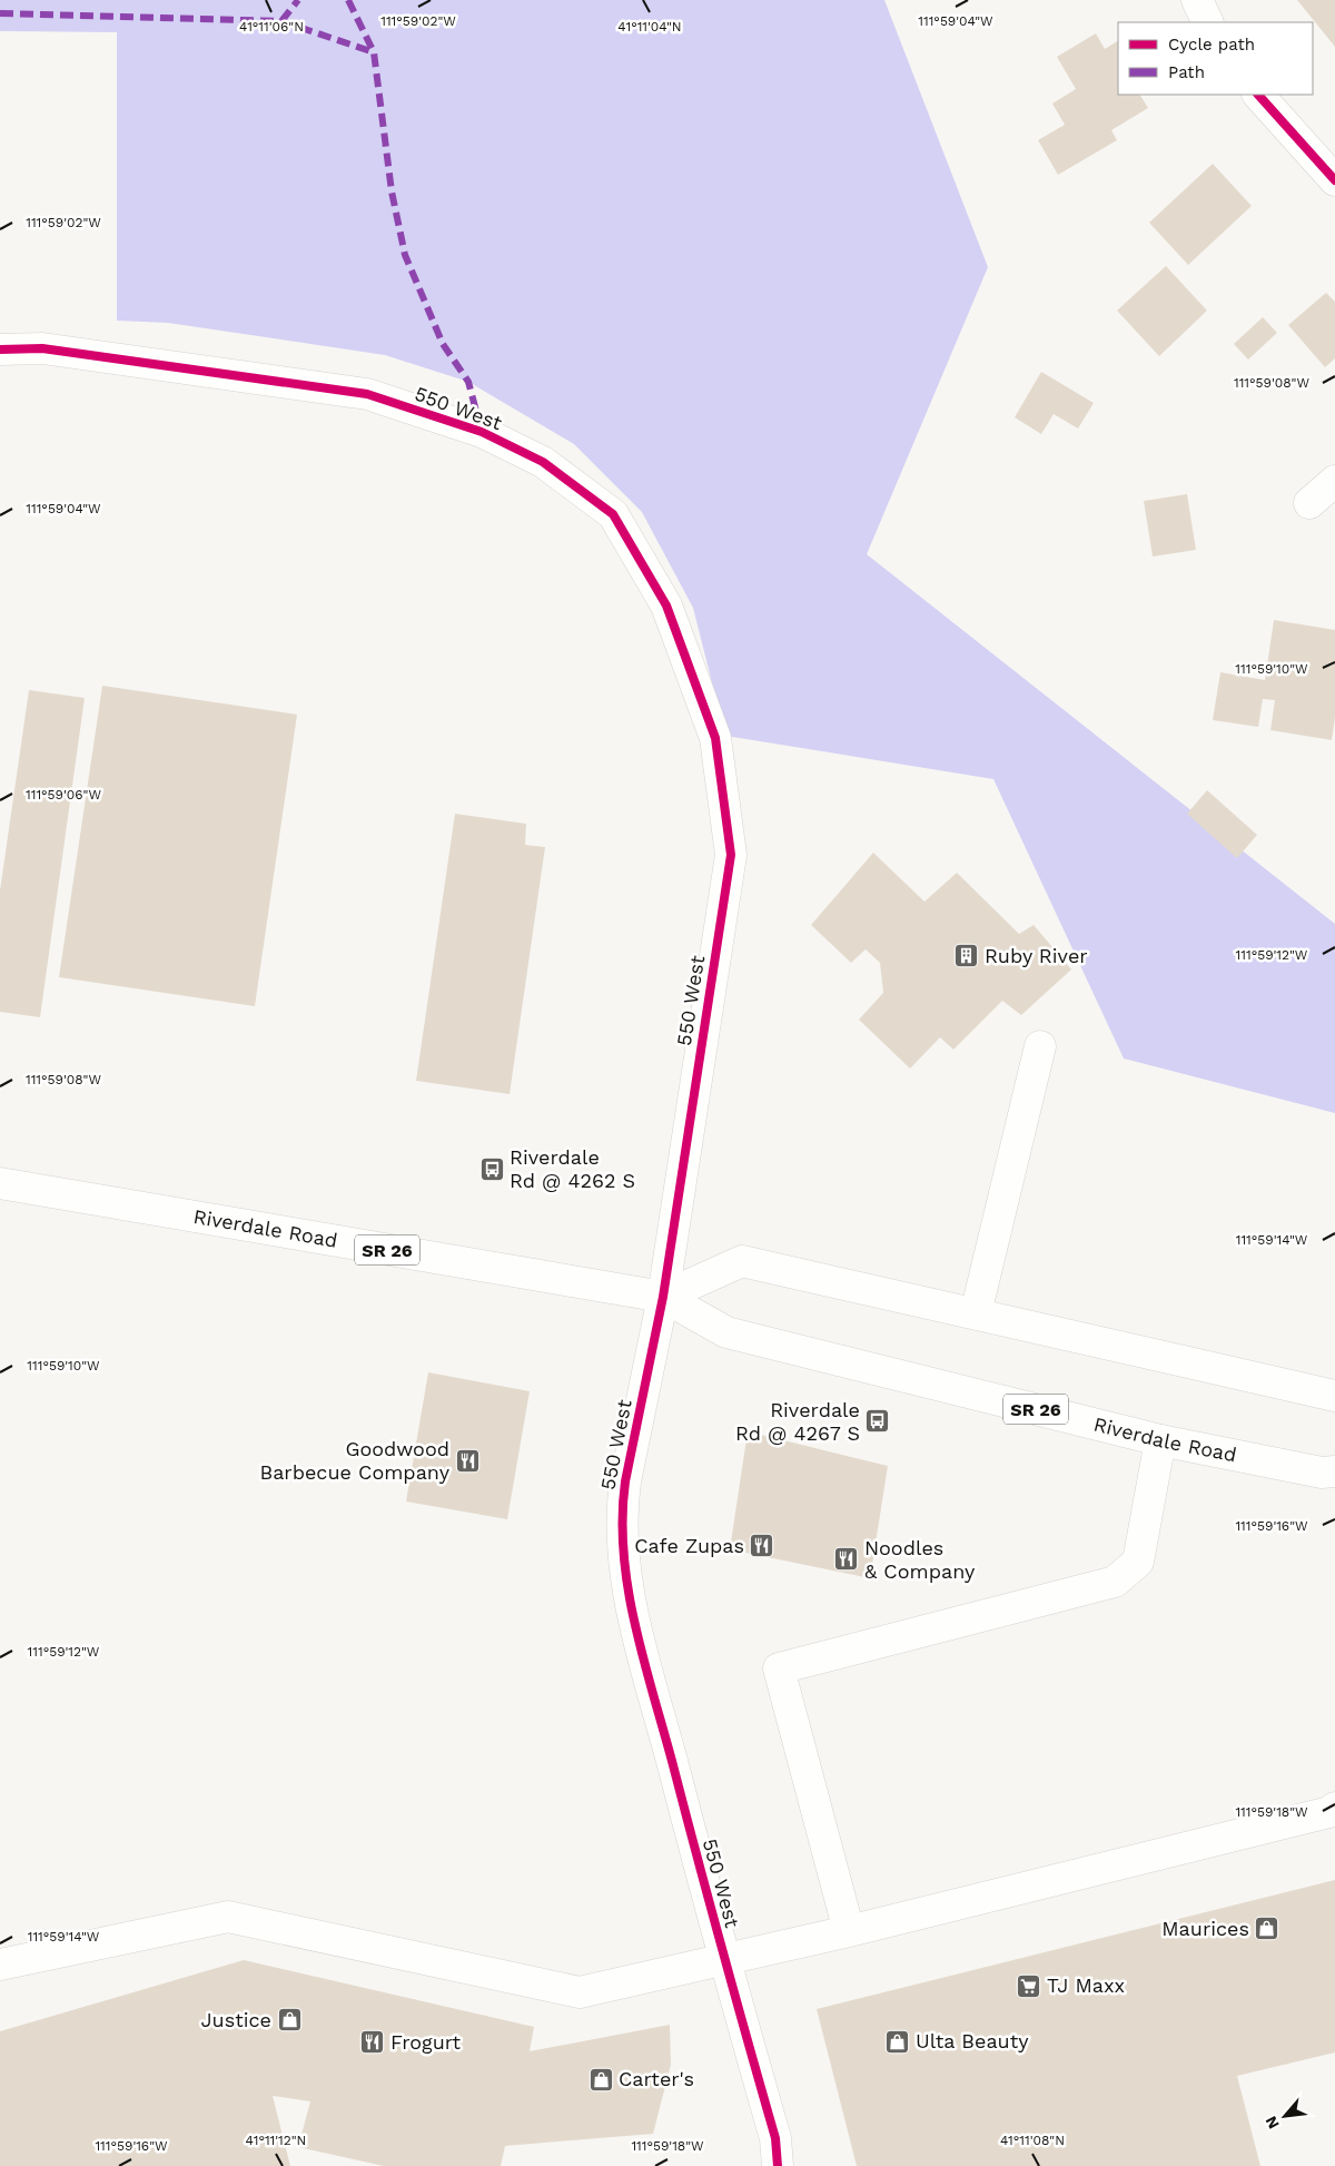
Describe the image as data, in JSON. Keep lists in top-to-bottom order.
{
  "streets": {
    "street": ["550 West", "Riverdale Road", "SR 26"]
  },
  "crossings": [
    ["550 West", "Riverdale Road"]
  ],
  "places": {
    "building": ["Ruby River"],
    "bus stop": ["Riverdale Rd @ 4262 S", "Riverdale Rd @ 4267 S"],
    "restaurant": [
      "Goodwood Barbecue Company",
      "Cafe Zupas",
      "Noodles & Company",
      "Frogurt"
    ],
    "shop": [
      "Maurices",
      "Justice",
      "Ulta Beauty",
      "Carter's"
    ],
    "supermarket": ["TJ Maxx"]
  },
  "legend": ["Cycle path", "Path"],
  "north": "bottom left",
  "coordinates": [
    "111°59'02\"W",
    "111°59'04\"W",
    "41°11'06\"N",
    "41°11'04\"N",
    "111°59'08\"W",
    "111°59'10\"W",
    "111°59'06\"W",
    "111°59'12\"W",
    "111°59'14\"W",
    "111°59'16\"W",
    "111°59'18\"W",
    "41°11'12\"N",
    "41°11'08\"N"
  ]
}
